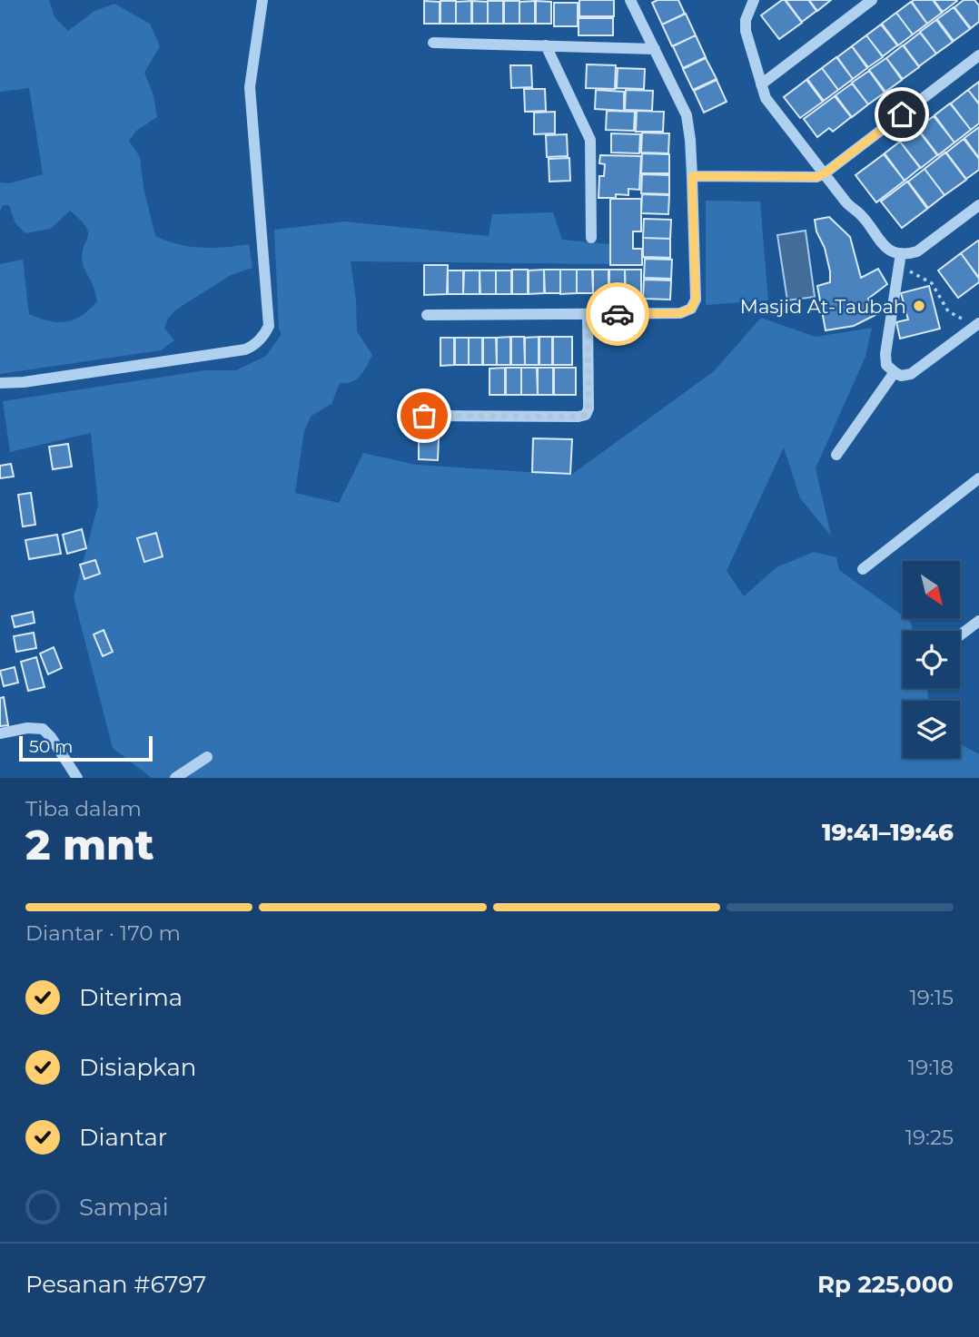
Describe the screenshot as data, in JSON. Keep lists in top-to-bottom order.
{
  "places": ["Masjid At-Taubah"],
  "scale_bar": "50 m",
  "north": "bottom right",
  "page": {
    "scale": "50 m",
    "heading": ["2 mnt", "Tiba dalam", "19:41–19:46"],
    "panel": ["Pesanan #6797", "Rp 225,000"],
    "bar": "Diantar · 170 m",
    "list": [
      ["Diterima", "19:15"],
      ["Disiapkan", "19:18"],
      ["Diantar", "19:25"],
      "Sampai"
    ]
  }
}
